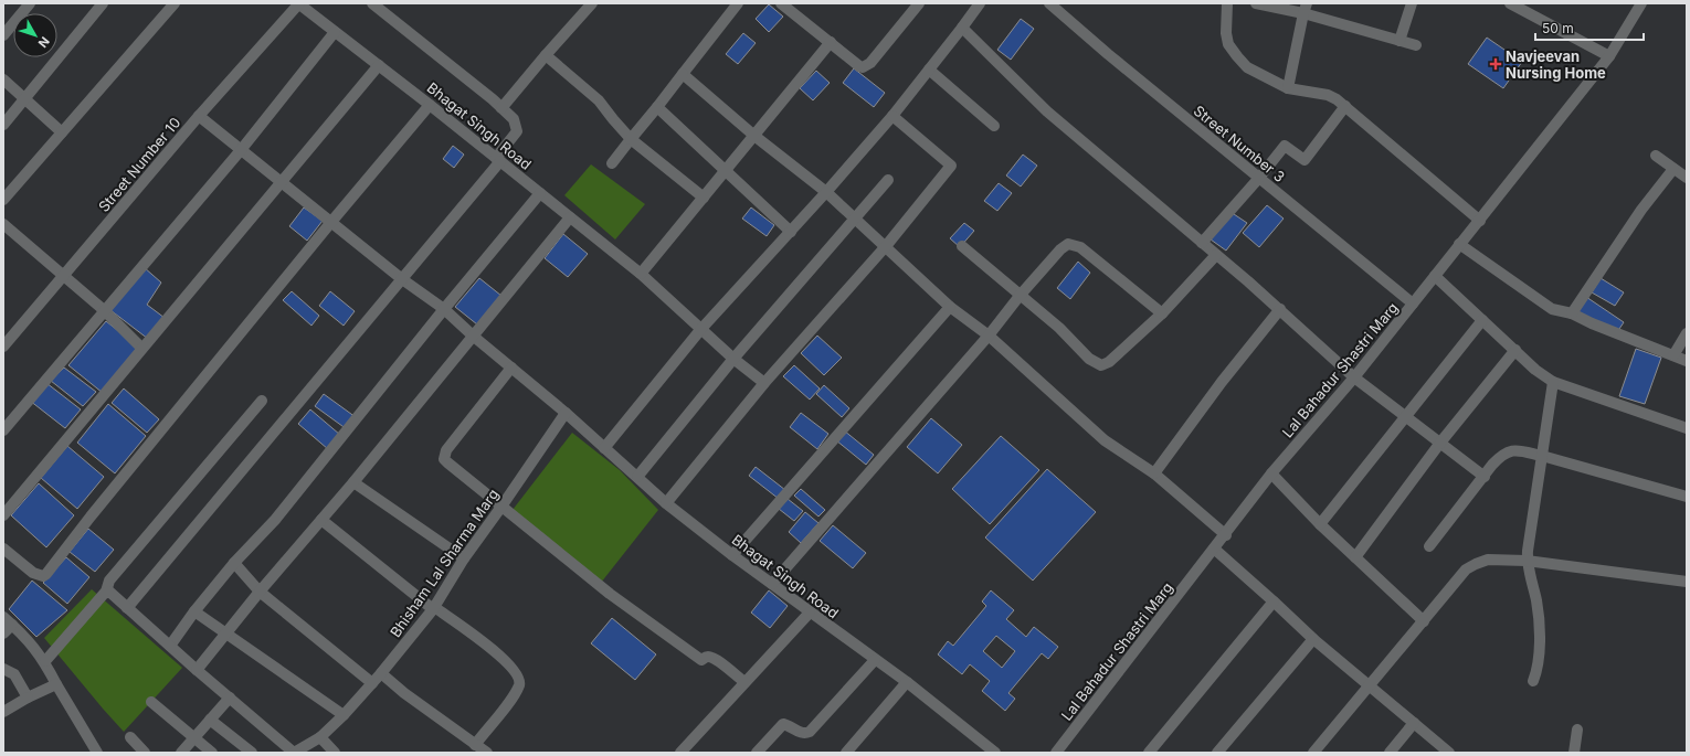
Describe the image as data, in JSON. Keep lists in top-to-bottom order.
{
  "streets": {
    "street": [
      "Bhagat Singh Road",
      "Street Number 3",
      "Street Number 10",
      "Lal Bahadur Shastri Marg",
      "Bhisham Lal Sharma Marg"
    ]
  },
  "crossings": [
    ["Bhagat Singh Road", "Street Number 10"],
    ["Bhagat Singh Road", "Bhisham Lal Sharma Marg"],
    ["Street Number 3", "Lal Bahadur Shastri Marg"]
  ],
  "places": {
    "health": ["Navjeevan Nursing Home"]
  },
  "scale_bar": "50 m",
  "north": "bottom right"
}
